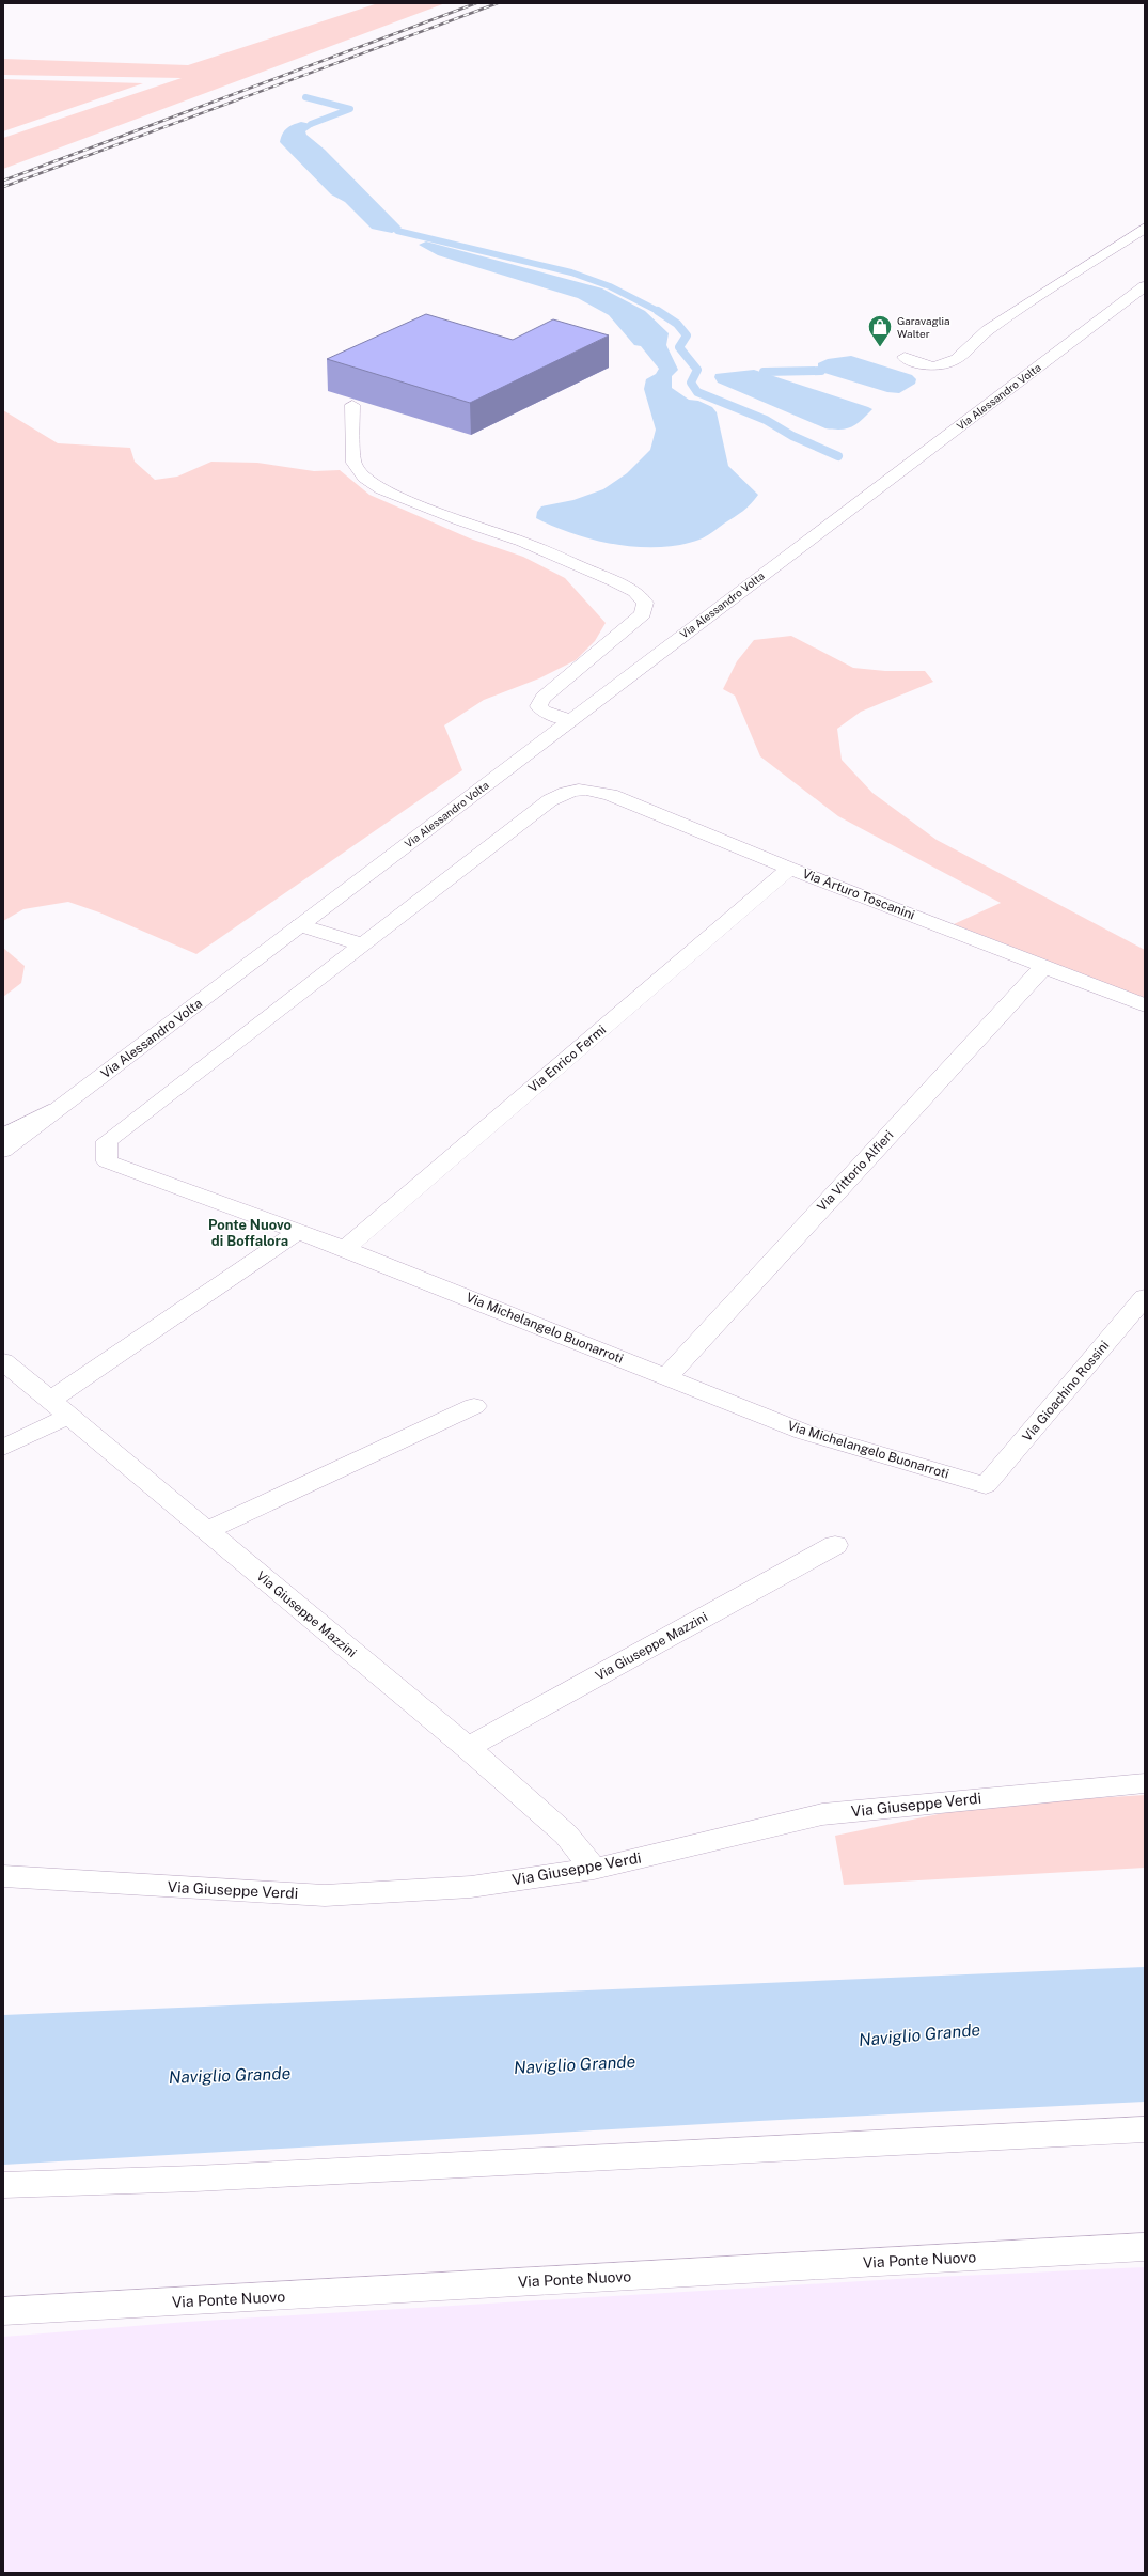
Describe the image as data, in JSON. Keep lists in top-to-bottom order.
{
  "streets": {
    "street": [
      "Via Alessandro Volta",
      "Via Arturo Toscanini",
      "Via Enrico Fermi",
      "Via Vittorio Alfieri",
      "Via Michelangelo Buonarroti",
      "Via Gioachino Rossini",
      "Via Giuseppe Mazzini",
      "Via Giuseppe Verdi",
      "Via Ponte Nuovo"
    ]
  },
  "crossings": [
    ["Via Arturo Toscanini", "Via Enrico Fermi"],
    ["Via Arturo Toscanini", "Via Vittorio Alfieri"],
    ["Via Arturo Toscanini", "Via Michelangelo Buonarroti"],
    ["Via Enrico Fermi", "Via Michelangelo Buonarroti"],
    ["Via Vittorio Alfieri", "Via Michelangelo Buonarroti"],
    ["Via Michelangelo Buonarroti", "Via Gioachino Rossini"],
    ["Via Giuseppe Mazzini", "Via Giuseppe Verdi"]
  ],
  "districts": ["Ponte Nuovo di Boffalora"],
  "water": ["Naviglio Grande"],
  "places": {
    "shop": ["Garavaglia Walter"]
  }
}
